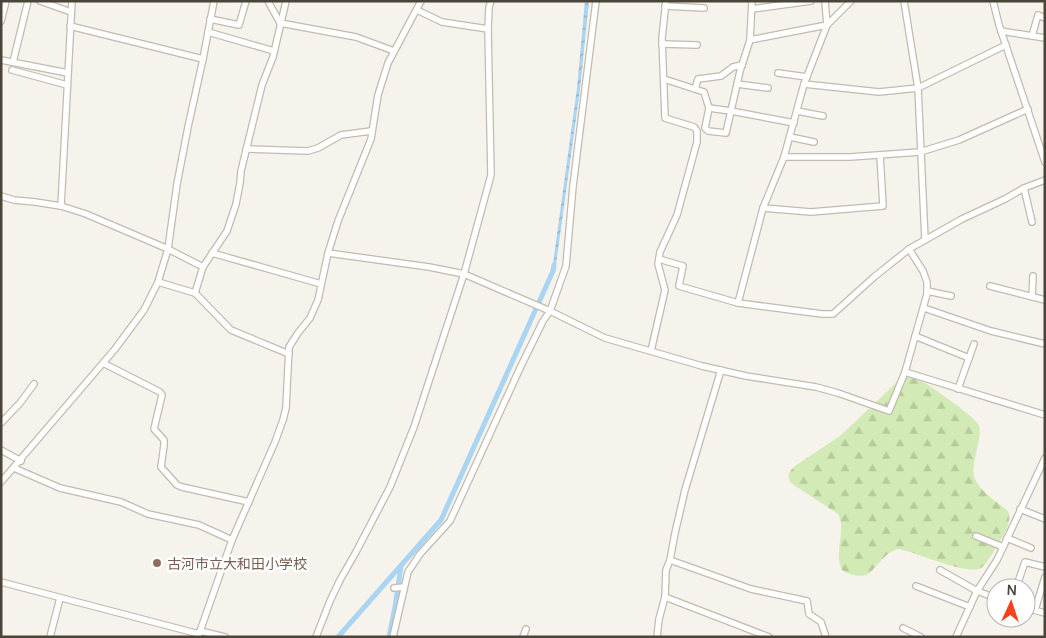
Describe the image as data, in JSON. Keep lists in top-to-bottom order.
{
  "places": ["古河市立大和田小学校"],
  "north": "top"
}
